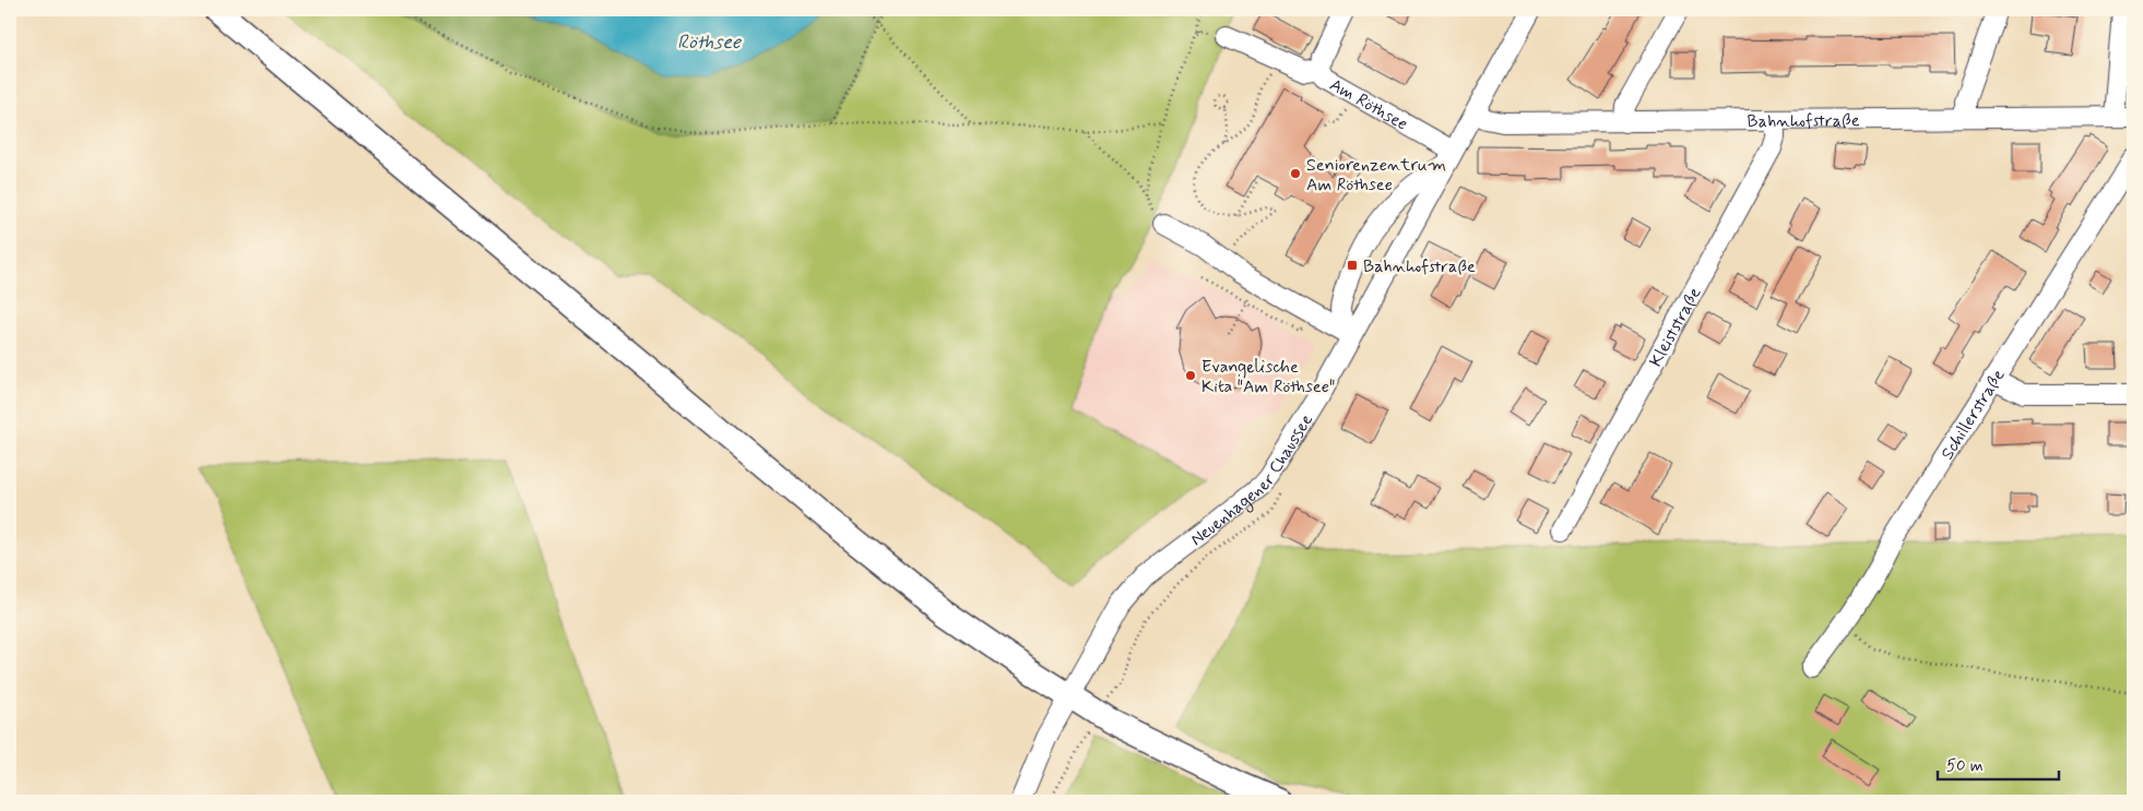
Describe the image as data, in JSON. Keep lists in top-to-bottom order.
{
  "streets": {
    "street": [
      "Am Röthsee",
      "Bahnhofstraße",
      "Kleiststraße",
      "Schillerstraße",
      "Neuenhagener Chaussee"
    ]
  },
  "crossings": [
    ["Am Röthsee", "Neuenhagener Chaussee"],
    ["Bahnhofstraße", "Kleiststraße"],
    ["Bahnhofstraße", "Neuenhagener Chaussee"]
  ],
  "water": ["Röthsee"],
  "places": {
    "other": ["Seniorenzentrum Am Röthsee", "Evangelische Kita \"Am Röthsee\""],
    "transit": ["Bahnhofstraße"]
  },
  "scale_bar": "50 m"
}
